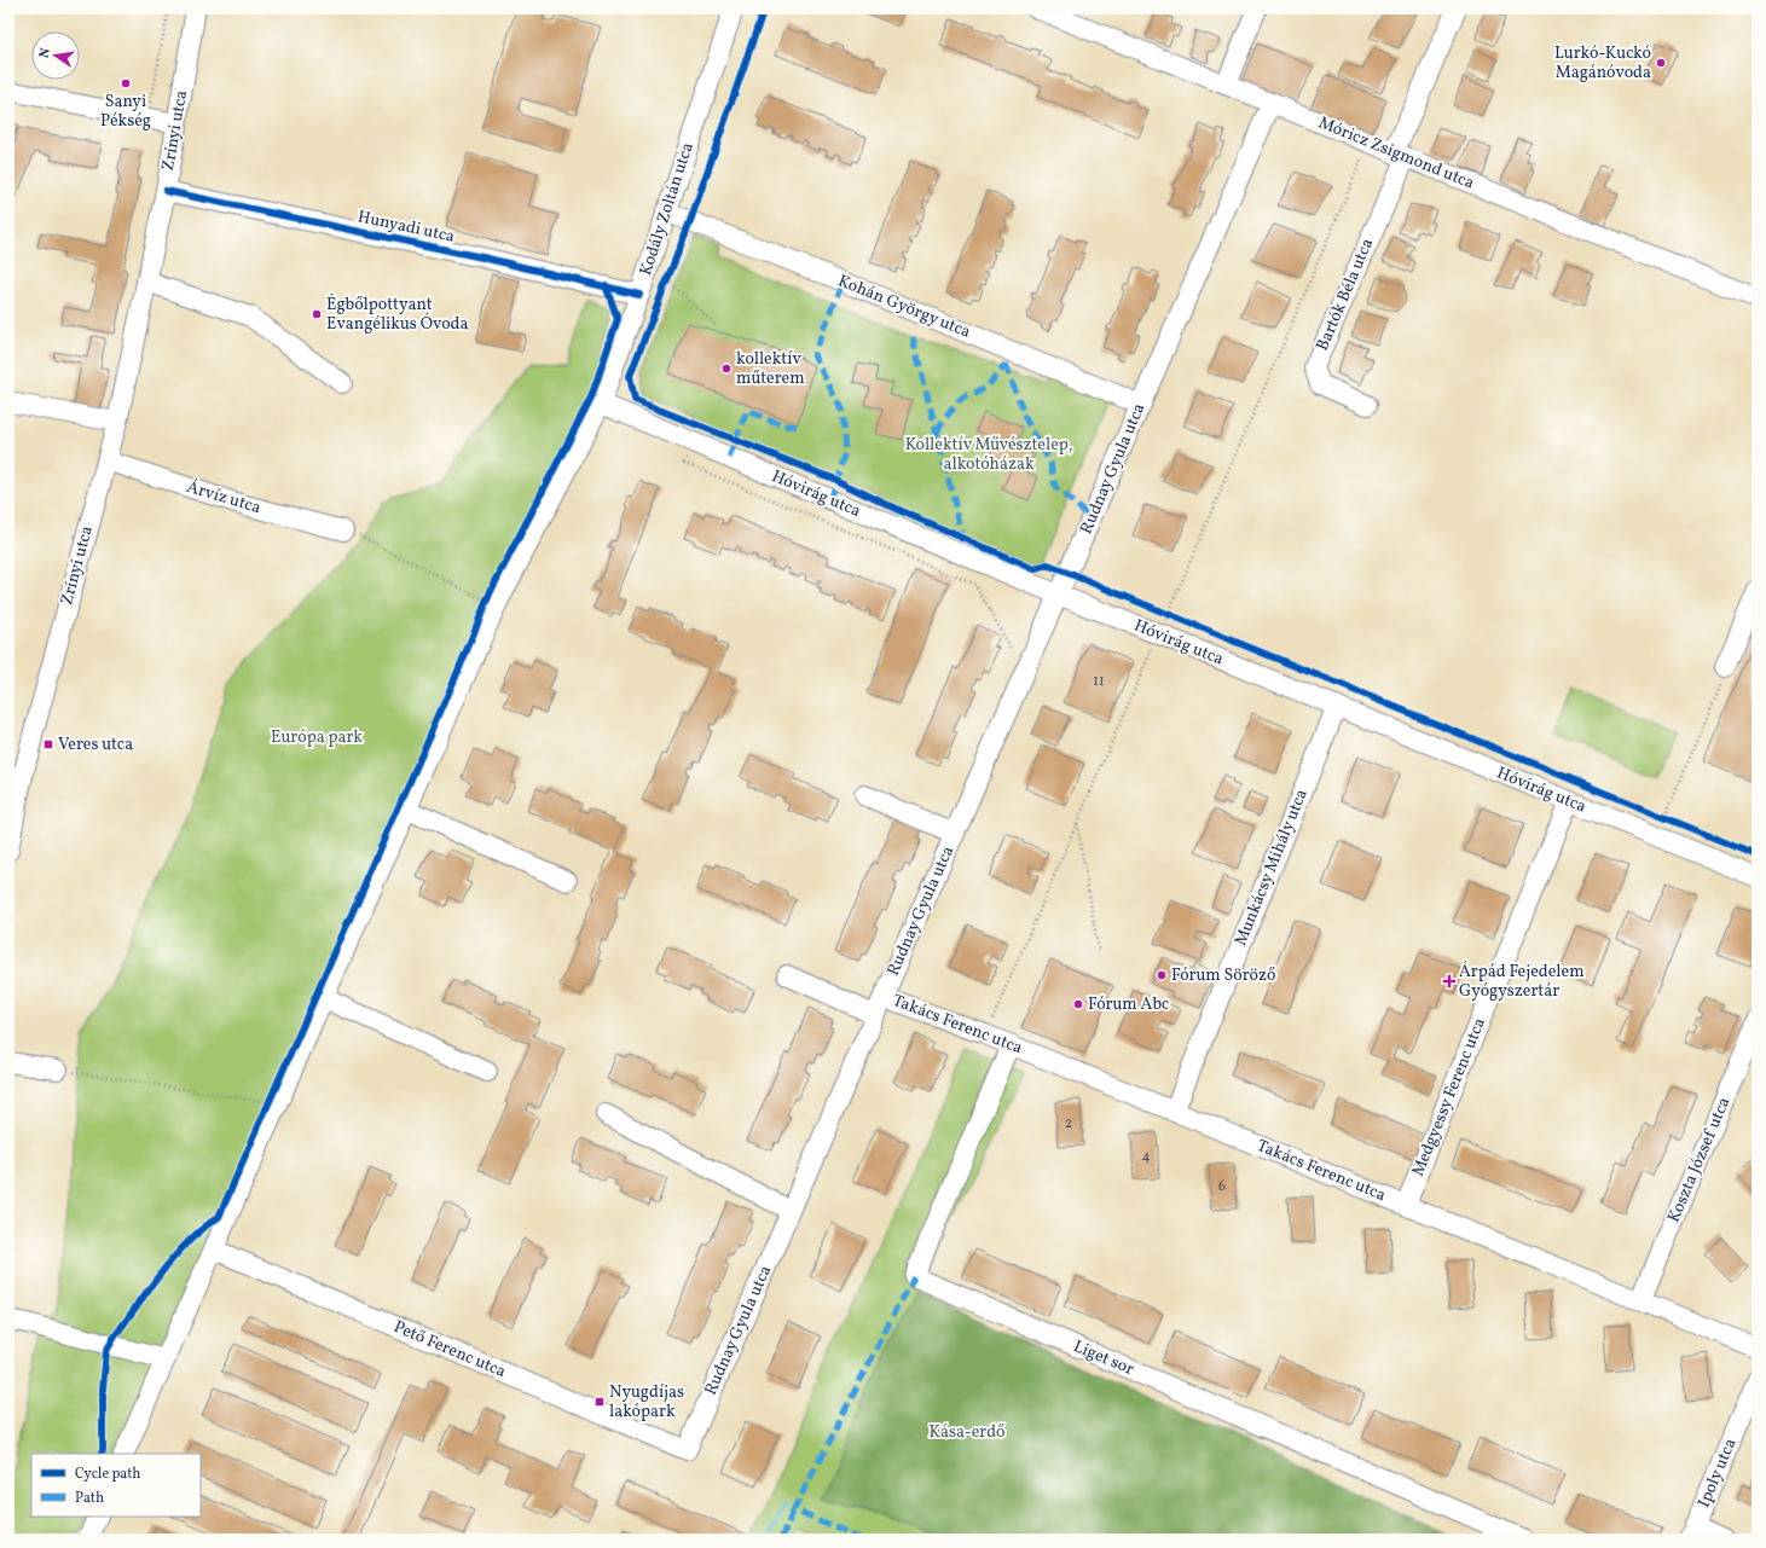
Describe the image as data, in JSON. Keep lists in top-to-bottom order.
{
  "streets": {
    "street": [
      "Zrínyi utca",
      "Móricz Zsigmond utca",
      "Kodály Zoltán utca",
      "Hunyadi utca",
      "Bartók Béla utca",
      "Kohán György utca",
      "Rudnay Gyula utca",
      "Hóvirág utca",
      "Árvíz utca",
      "Munkácsy Mihály utca",
      "Takács Ferenc utca",
      "Medgyessy Ferenc utca",
      "Koszta József utca",
      "Pető Ferenc utca",
      "Liget sor",
      "Ipoly utca"
    ]
  },
  "crossings": [
    ["Zrínyi utca", "Hunyadi utca"],
    ["Zrínyi utca", "Árvíz utca"],
    ["Móricz Zsigmond utca", "Bartók Béla utca"],
    ["Móricz Zsigmond utca", "Rudnay Gyula utca"],
    ["Kodály Zoltán utca", "Hunyadi utca"],
    ["Kodály Zoltán utca", "Kohán György utca"],
    ["Kodály Zoltán utca", "Hóvirág utca"],
    ["Kodály Zoltán utca", "Pető Ferenc utca"],
    ["Kohán György utca", "Rudnay Gyula utca"],
    ["Rudnay Gyula utca", "Hóvirág utca"],
    ["Rudnay Gyula utca", "Takács Ferenc utca"],
    ["Rudnay Gyula utca", "Pető Ferenc utca"],
    ["Hóvirág utca", "Munkácsy Mihály utca"],
    ["Hóvirág utca", "Medgyessy Ferenc utca"],
    ["Munkácsy Mihály utca", "Takács Ferenc utca"],
    ["Takács Ferenc utca", "Medgyessy Ferenc utca"],
    ["Takács Ferenc utca", "Koszta József utca"],
    ["Takács Ferenc utca", "Liget sor"]
  ],
  "parks": ["Kollektív Művésztelep, alkotóházak", "Európa park", "Kása-erdő"],
  "places": {
    "other": [
      "Lurkó-Kuckó Magánóvoda",
      "Sanyi Pékség",
      "Égbőlpottyant Evangélikus Óvoda",
      "kollektív műterem",
      "Fórum Söröző",
      "Fórum Abc"
    ],
    "transit": ["Veres utca", "Nyugdíjas lakópark"],
    "health": ["Árpád Fejedelem Gyógyszertár"]
  },
  "house_numbers": [
    "11",
    "2",
    "4",
    "6"
  ],
  "legend": ["Cycle path", "Path"],
  "north": "left"
}
